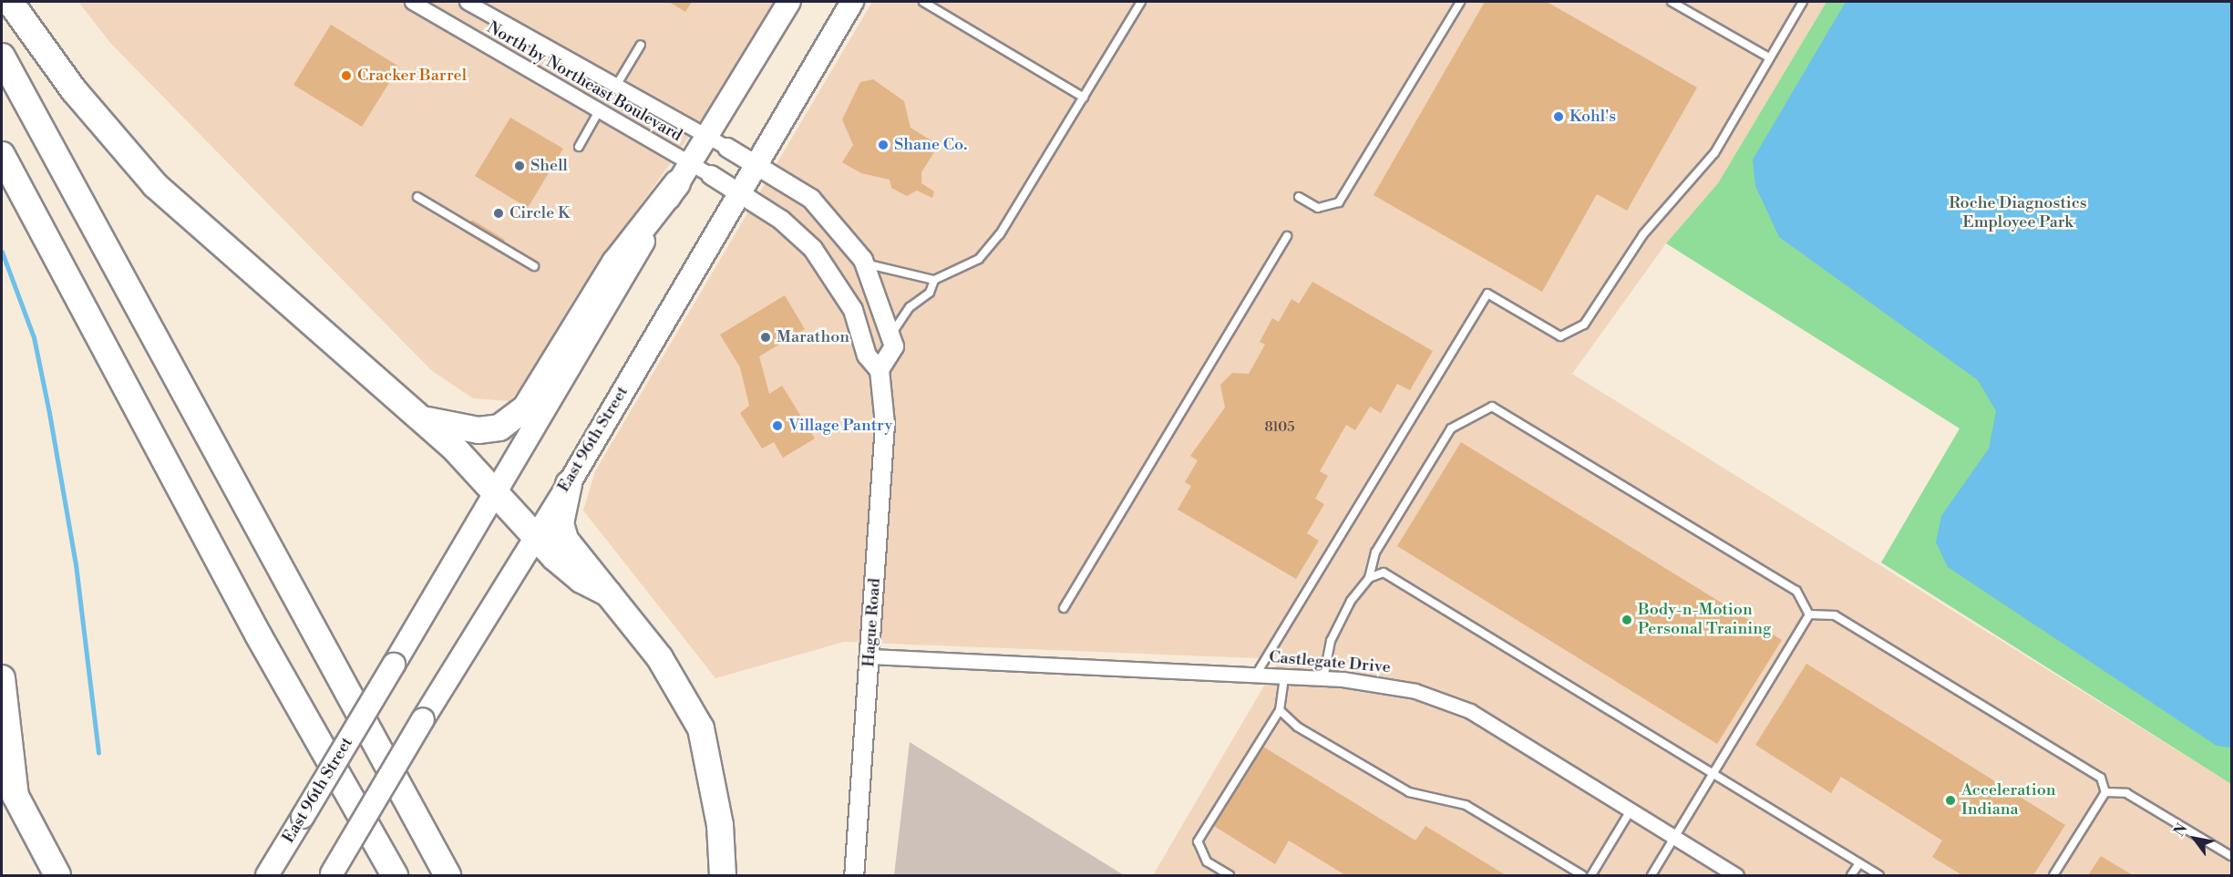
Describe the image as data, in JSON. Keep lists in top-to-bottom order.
{
  "streets": {
    "main road": ["East 96th Street"],
    "street": ["North by Northeast Boulevard", "Hague Road", "Castlegate Drive"]
  },
  "crossings": [
    ["North by Northeast Boulevard", "East 96th Street"],
    ["North by Northeast Boulevard", "Hague Road"],
    ["East 96th Street", "Hague Road"],
    ["Hague Road", "Castlegate Drive"]
  ],
  "parks": ["Roche Diagnostics Employee Park"],
  "places": [
    "Cracker Barrel",
    "Kohl's",
    "Shane Co.",
    "Shell",
    "Circle K",
    "Marathon",
    "Village Pantry",
    "Body-n-Motion Personal Training",
    "Acceleration Indiana"
  ],
  "house_numbers": ["8105"],
  "north": "top left"
}
